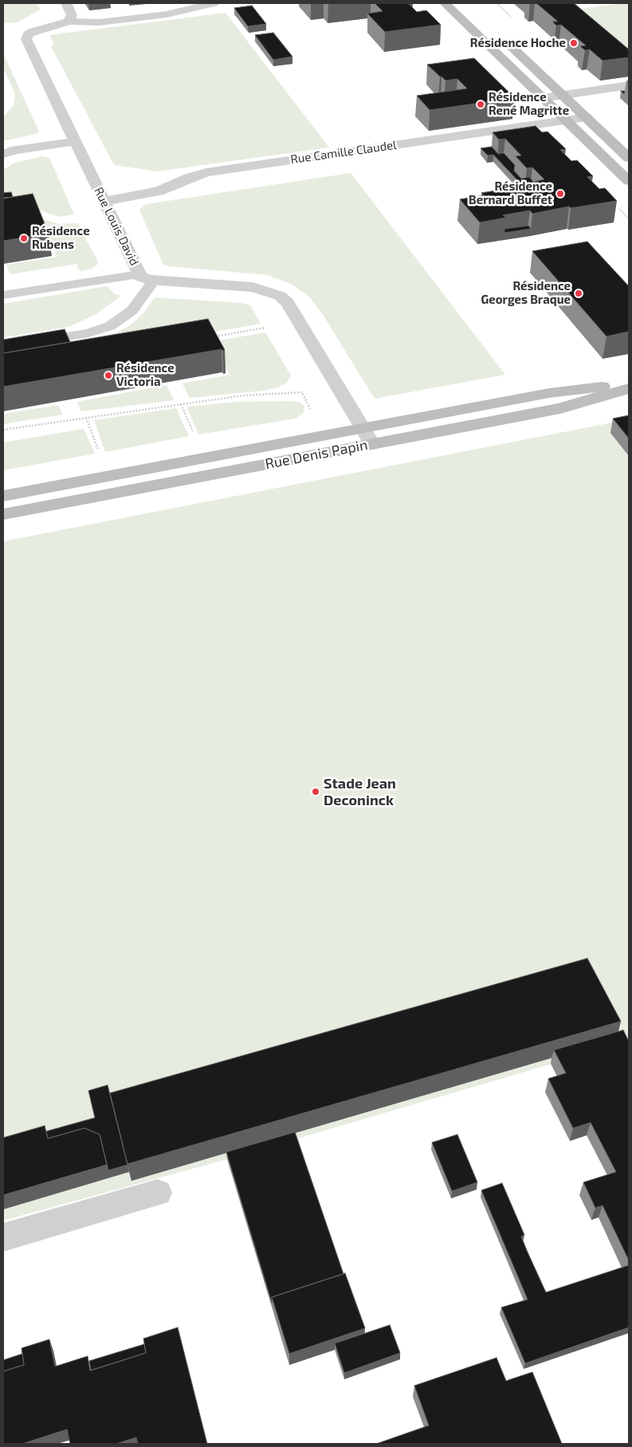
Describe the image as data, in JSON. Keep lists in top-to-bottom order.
{
  "streets": {
    "street": ["Rue Camille Claudel", "Rue Louis David", "Rue Denis Papin"]
  },
  "crossings": [
    ["Rue Camille Claudel", "Rue Louis David"],
    ["Rue Louis David", "Rue Denis Papin"]
  ],
  "places": [
    "Résidence Hoche",
    "Résidence René Magritte",
    "Résidence Bernard Buffet",
    "Résidence Rubens",
    "Résidence Georges Braque",
    "Résidence Victoria",
    "Stade Jean Deconinck"
  ]
}
